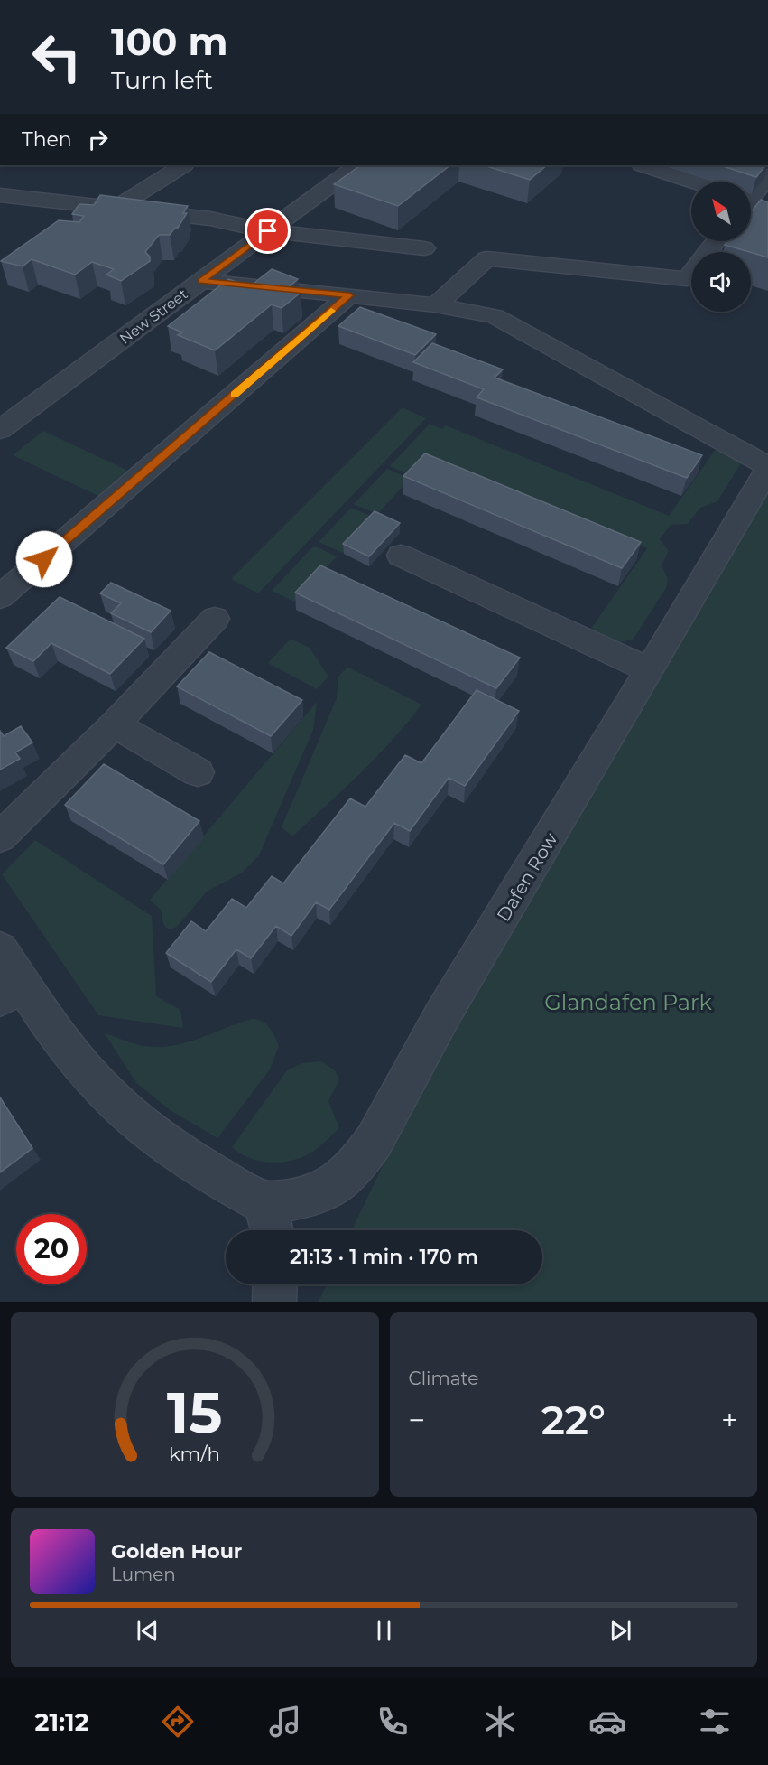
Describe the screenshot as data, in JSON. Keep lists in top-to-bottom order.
{
  "streets": {
    "street": ["New Street", "Dafen Row"]
  },
  "parks": ["Glandafen Park"],
  "north": "top left",
  "page": {
    "turn": ["100 m", "Turn left"],
    "then": "Then",
    "limit": "20",
    "trip": "21:13 · 1 min · 170 m",
    "tile": "Climate",
    "heat": ["−", "22°", "+"],
    "song": ["Golden Hour", "Lumen"],
    "tabs": "21:12",
    "gauge": ["15", "km/h"]
  }
}
